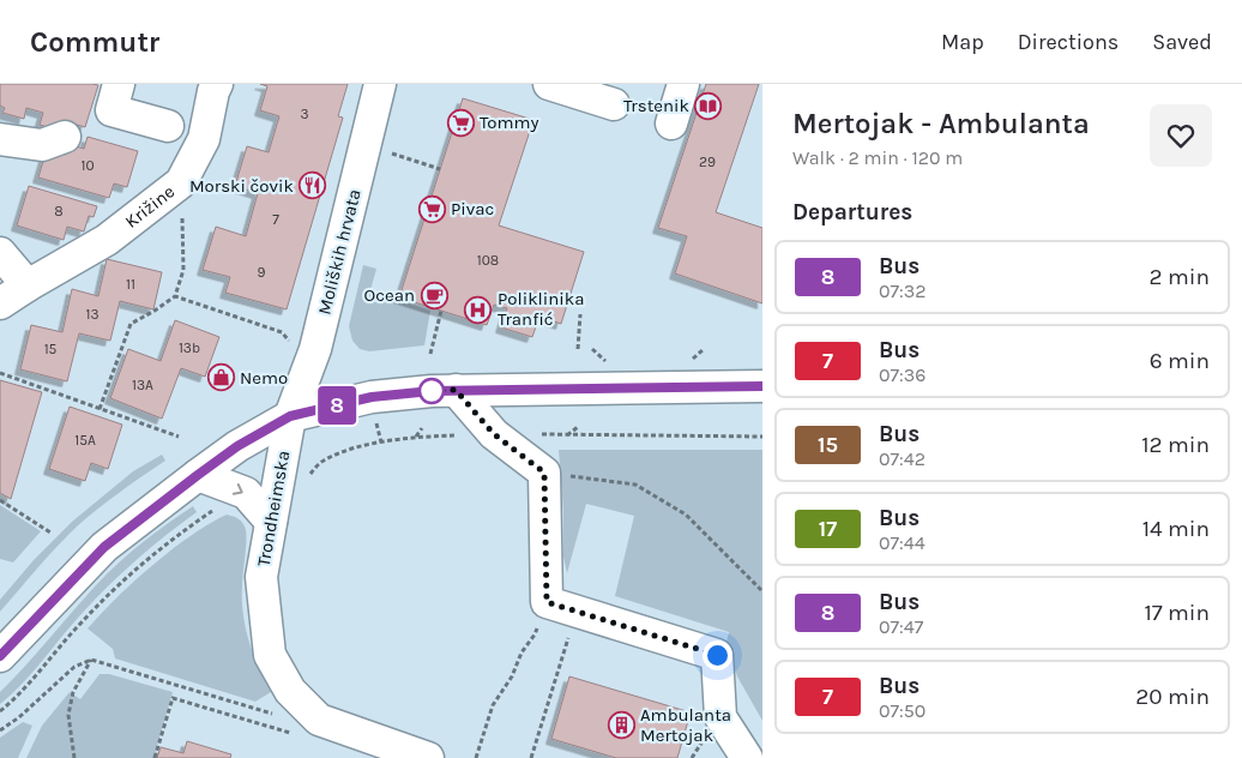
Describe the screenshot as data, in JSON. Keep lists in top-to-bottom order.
{
  "streets": {
    "street": ["Križine", "Moliških hrvata", "Trondheimska"]
  },
  "crossings": [
    ["Moliških hrvata", "Trondheimska"]
  ],
  "places": {
    "library": ["Trstenik"],
    "supermarket": ["Tommy", "Pivac"],
    "restaurant": ["Morski čovik"],
    "cafe": ["Ocean"],
    "hospital": ["Poliklinika Tranfić"],
    "shop": ["Nemo"],
    "building": ["Ambulanta Mertojak"]
  },
  "lines": ["bus line 8"],
  "house_numbers": [
    "3",
    "29",
    "10",
    "8",
    "7",
    "108",
    "9",
    "11",
    "13",
    "13b",
    "15",
    "13A",
    "15A"
  ],
  "page": {
    "header": "Commutr",
    "nav": ["Map", "Directions", "Saved"],
    "on_map": "8",
    "heading": [
      ["Mertojak - Ambulanta", "Walk · 2 min · 120 m"],
      "Departures"
    ],
    "list": [
      {
        "mark": "8",
        "name": "Bus",
        "note": "07:32",
        "value": "2 min"
      },
      {
        "mark": "7",
        "name": "Bus",
        "note": "07:36",
        "value": "6 min"
      },
      {
        "mark": "15",
        "name": "Bus",
        "note": "07:42",
        "value": "12 min"
      },
      {
        "mark": "17",
        "name": "Bus",
        "note": "07:44",
        "value": "14 min"
      },
      {
        "mark": "8",
        "name": "Bus",
        "note": "07:47",
        "value": "17 min"
      },
      {
        "mark": "7",
        "name": "Bus",
        "note": "07:50",
        "value": "20 min"
      }
    ]
  }
}
